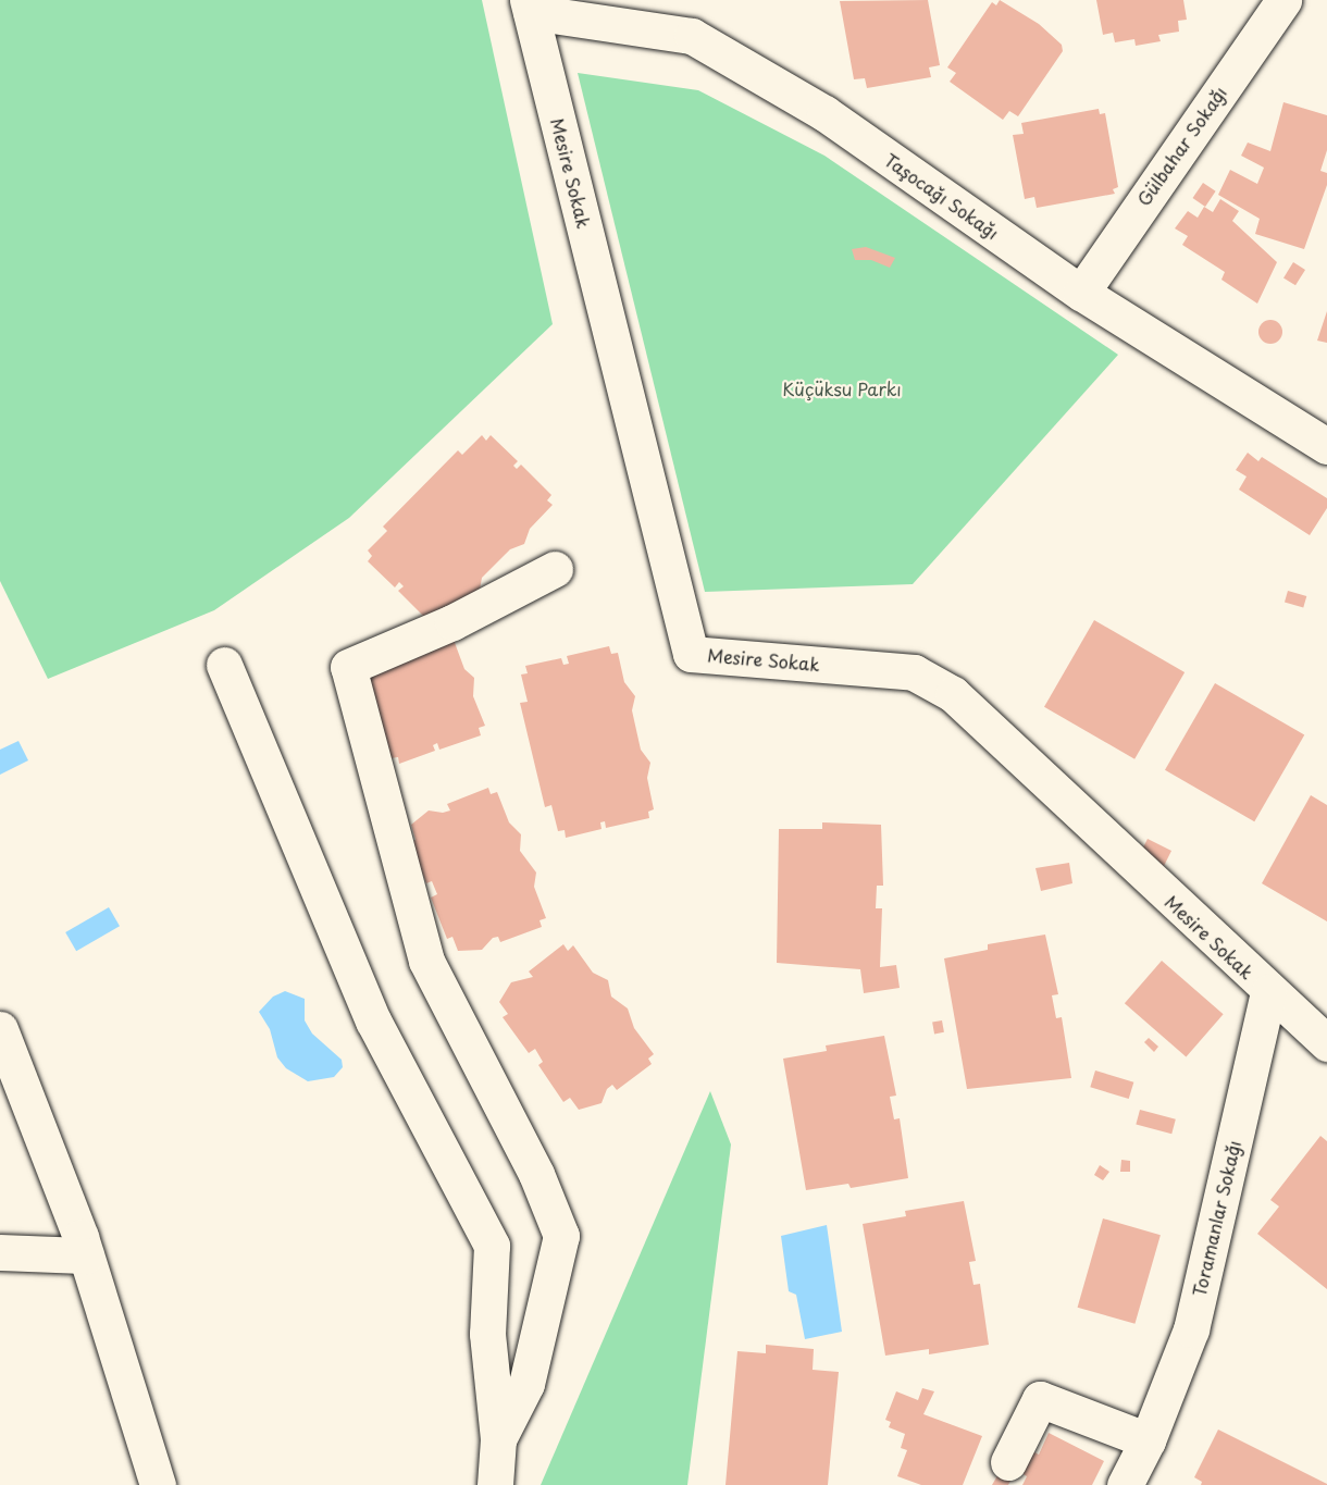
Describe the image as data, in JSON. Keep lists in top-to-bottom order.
{
  "streets": {
    "street": [
      "Gülbahar Sokağı",
      "Mesire Sokak",
      "Taşocağı Sokağı",
      "Toramanlar Sokağı"
    ]
  },
  "crossings": [
    ["Gülbahar Sokağı", "Taşocağı Sokağı"],
    ["Mesire Sokak", "Taşocağı Sokağı"],
    ["Mesire Sokak", "Toramanlar Sokağı"]
  ],
  "parks": ["Küçüksu Parkı"]
}
